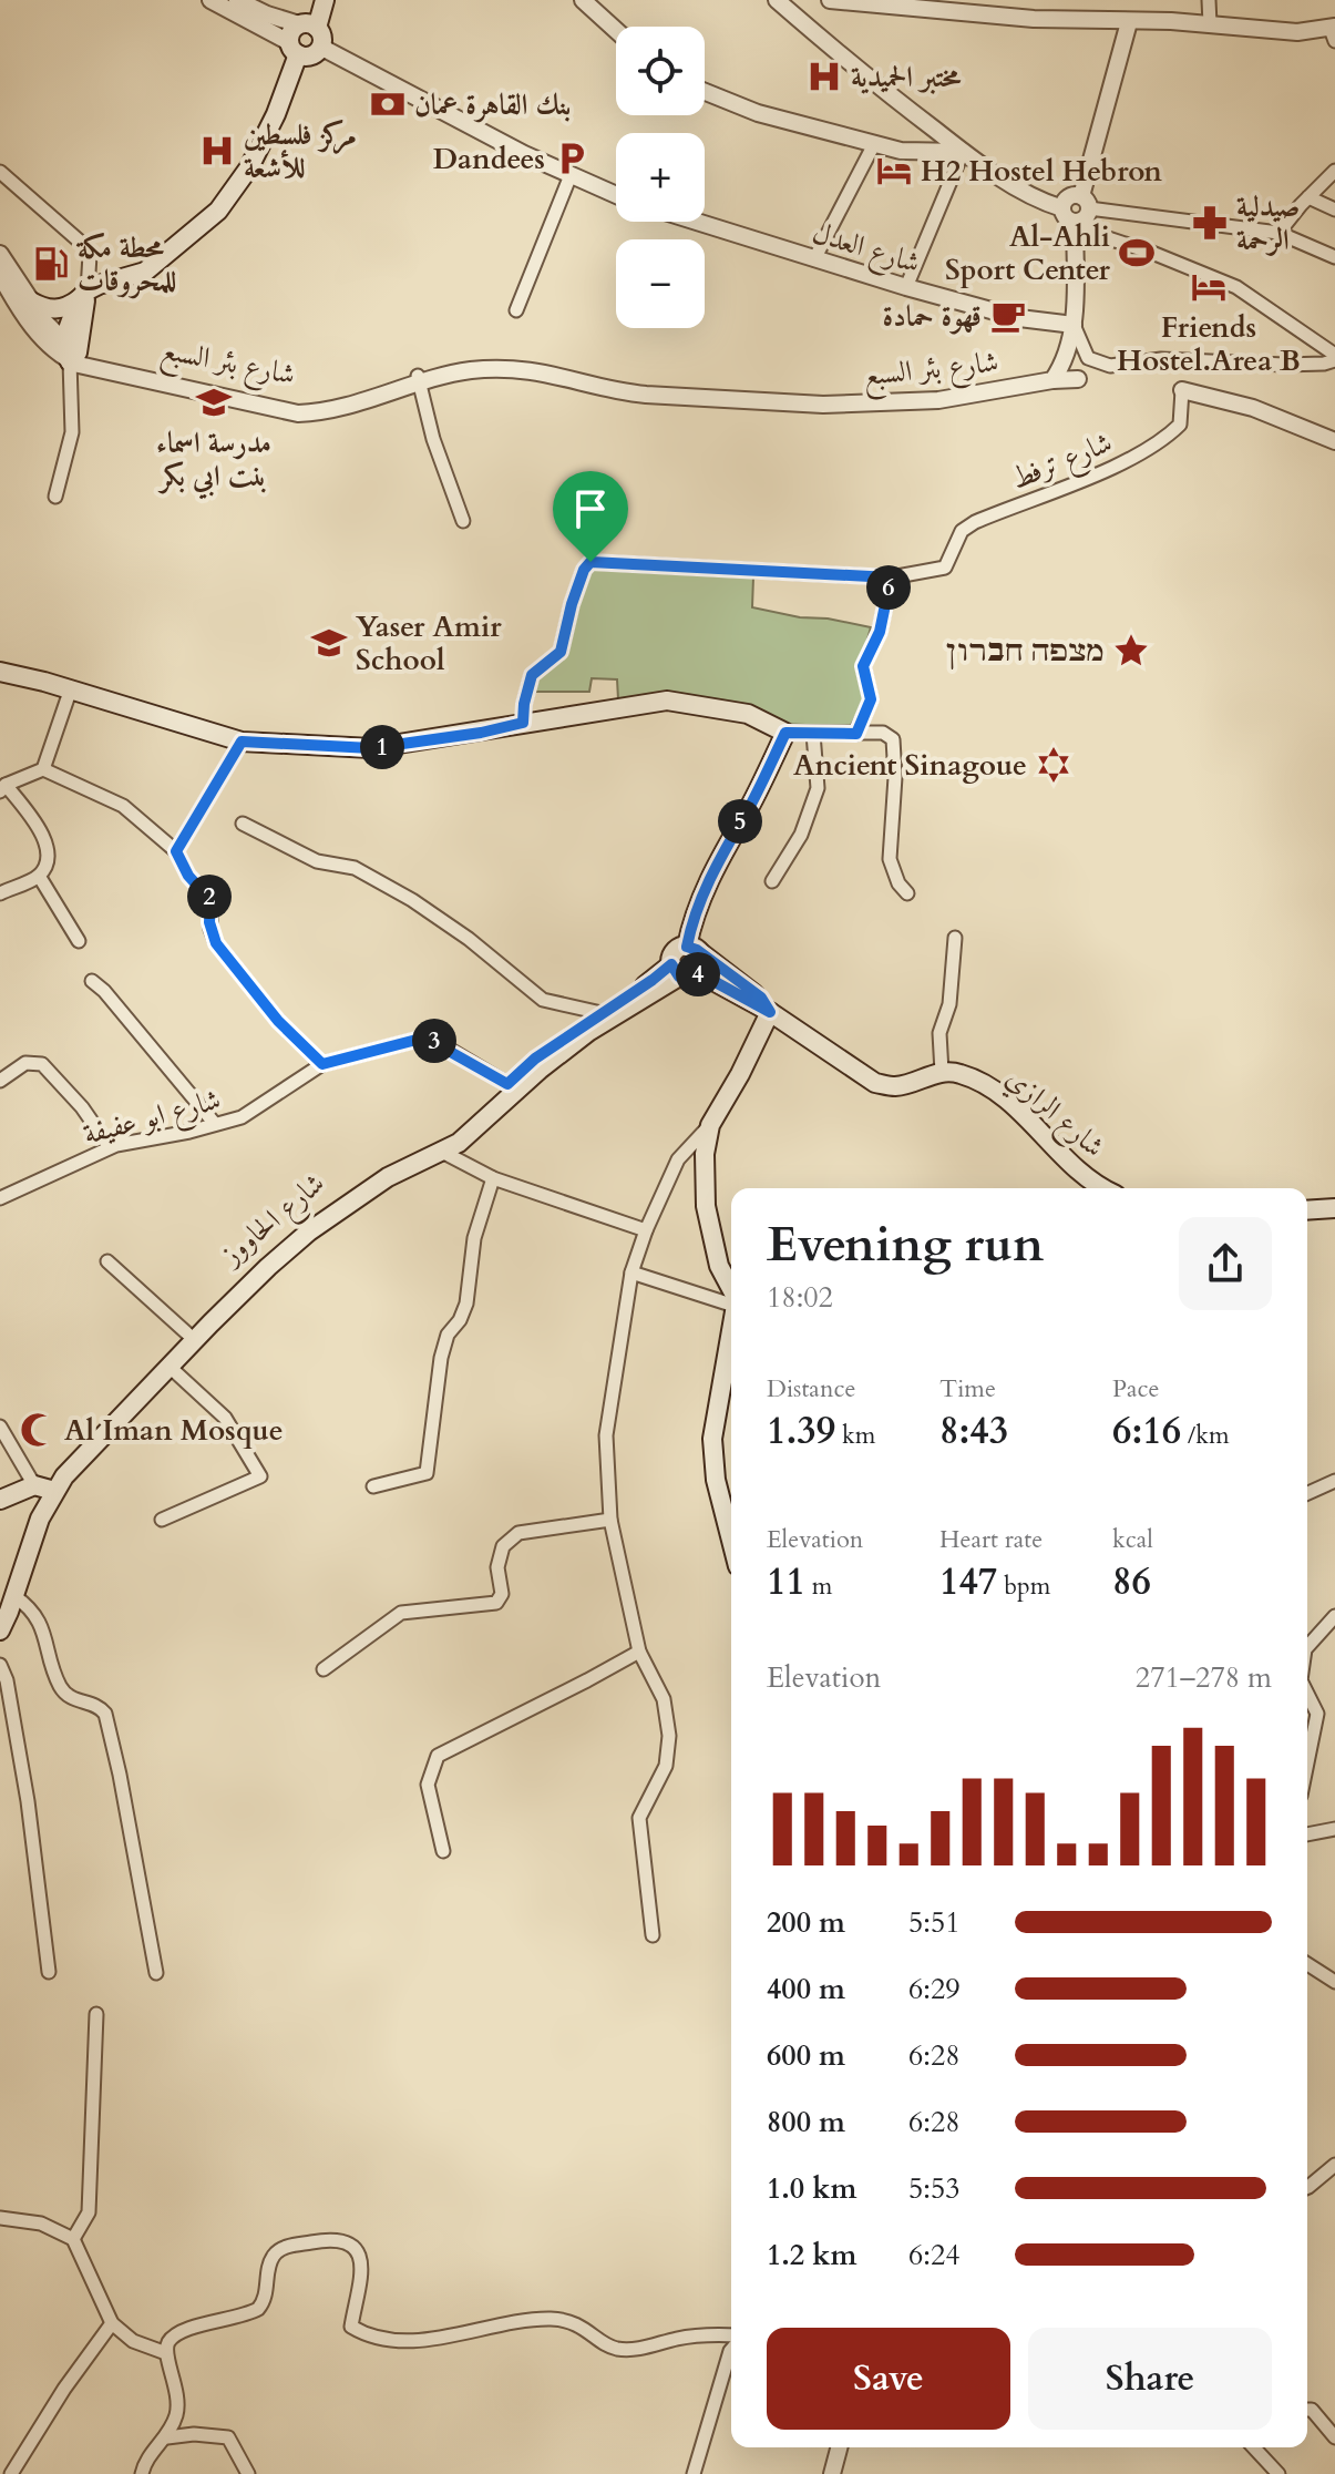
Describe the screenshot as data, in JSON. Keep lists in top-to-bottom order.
{
  "streets": {
    "main road": ["شارع الرازي", "شارع الحاووز"],
    "street": [
      "شارع العدل",
      "شارع بئر السبع",
      "شارع ترفط",
      "شارع ابو عفيفة"
    ]
  },
  "crossings": [
    ["شارع ابو عفيفة", "شارع الحاووز"]
  ],
  "places": {
    "hospital": ["مختبر الحميدية", "مركز فلسطين للأشعة"],
    "bank": ["بنك القاهرة عمان"],
    "parking": ["Dandees"],
    "hotel": ["H2 Hostel Hebron", "Friends Hostel.Area B"],
    "pharmacy": ["صيدلية الرحمة"],
    "sports": ["Al-Ahli Sport Center"],
    "fuel station": ["محطة مكة للمحروقات"],
    "cafe": ["قهوة حمادة"],
    "school or university": ["مدرسة اسماء بنت ابي بكر", "Yaser Amir School"],
    "place": ["מצפה חברון"],
    "synagogue": ["Ancient Sinagoue"],
    "mosque": ["Al Iman Mosque"]
  },
  "page": {
    "map_buttons": ["+", "−"],
    "pins": [
      "6",
      "1",
      "5",
      "2",
      "4",
      "3"
    ],
    "heading": ["Evening run", "18:02"],
    "stats": [
      ["Distance", "1.39 km"],
      ["Time", "8:43"],
      ["Pace", "6:16 /km"],
      ["Elevation", "11 m"],
      ["Heart rate", "147 bpm"],
      ["kcal", "86"]
    ],
    "chart": ["Elevation", "271–278 m"],
    "list": [
      {
        "name": "200 m",
        "note": "5:51"
      },
      {
        "name": "400 m",
        "note": "6:29"
      },
      {
        "name": "600 m",
        "note": "6:28"
      },
      {
        "name": "800 m",
        "note": "6:28"
      },
      {
        "name": "1.0 km",
        "note": "5:53"
      },
      {
        "name": "1.2 km",
        "note": "6:24"
      }
    ],
    "buttons": ["Save", "Share"]
  }
}
